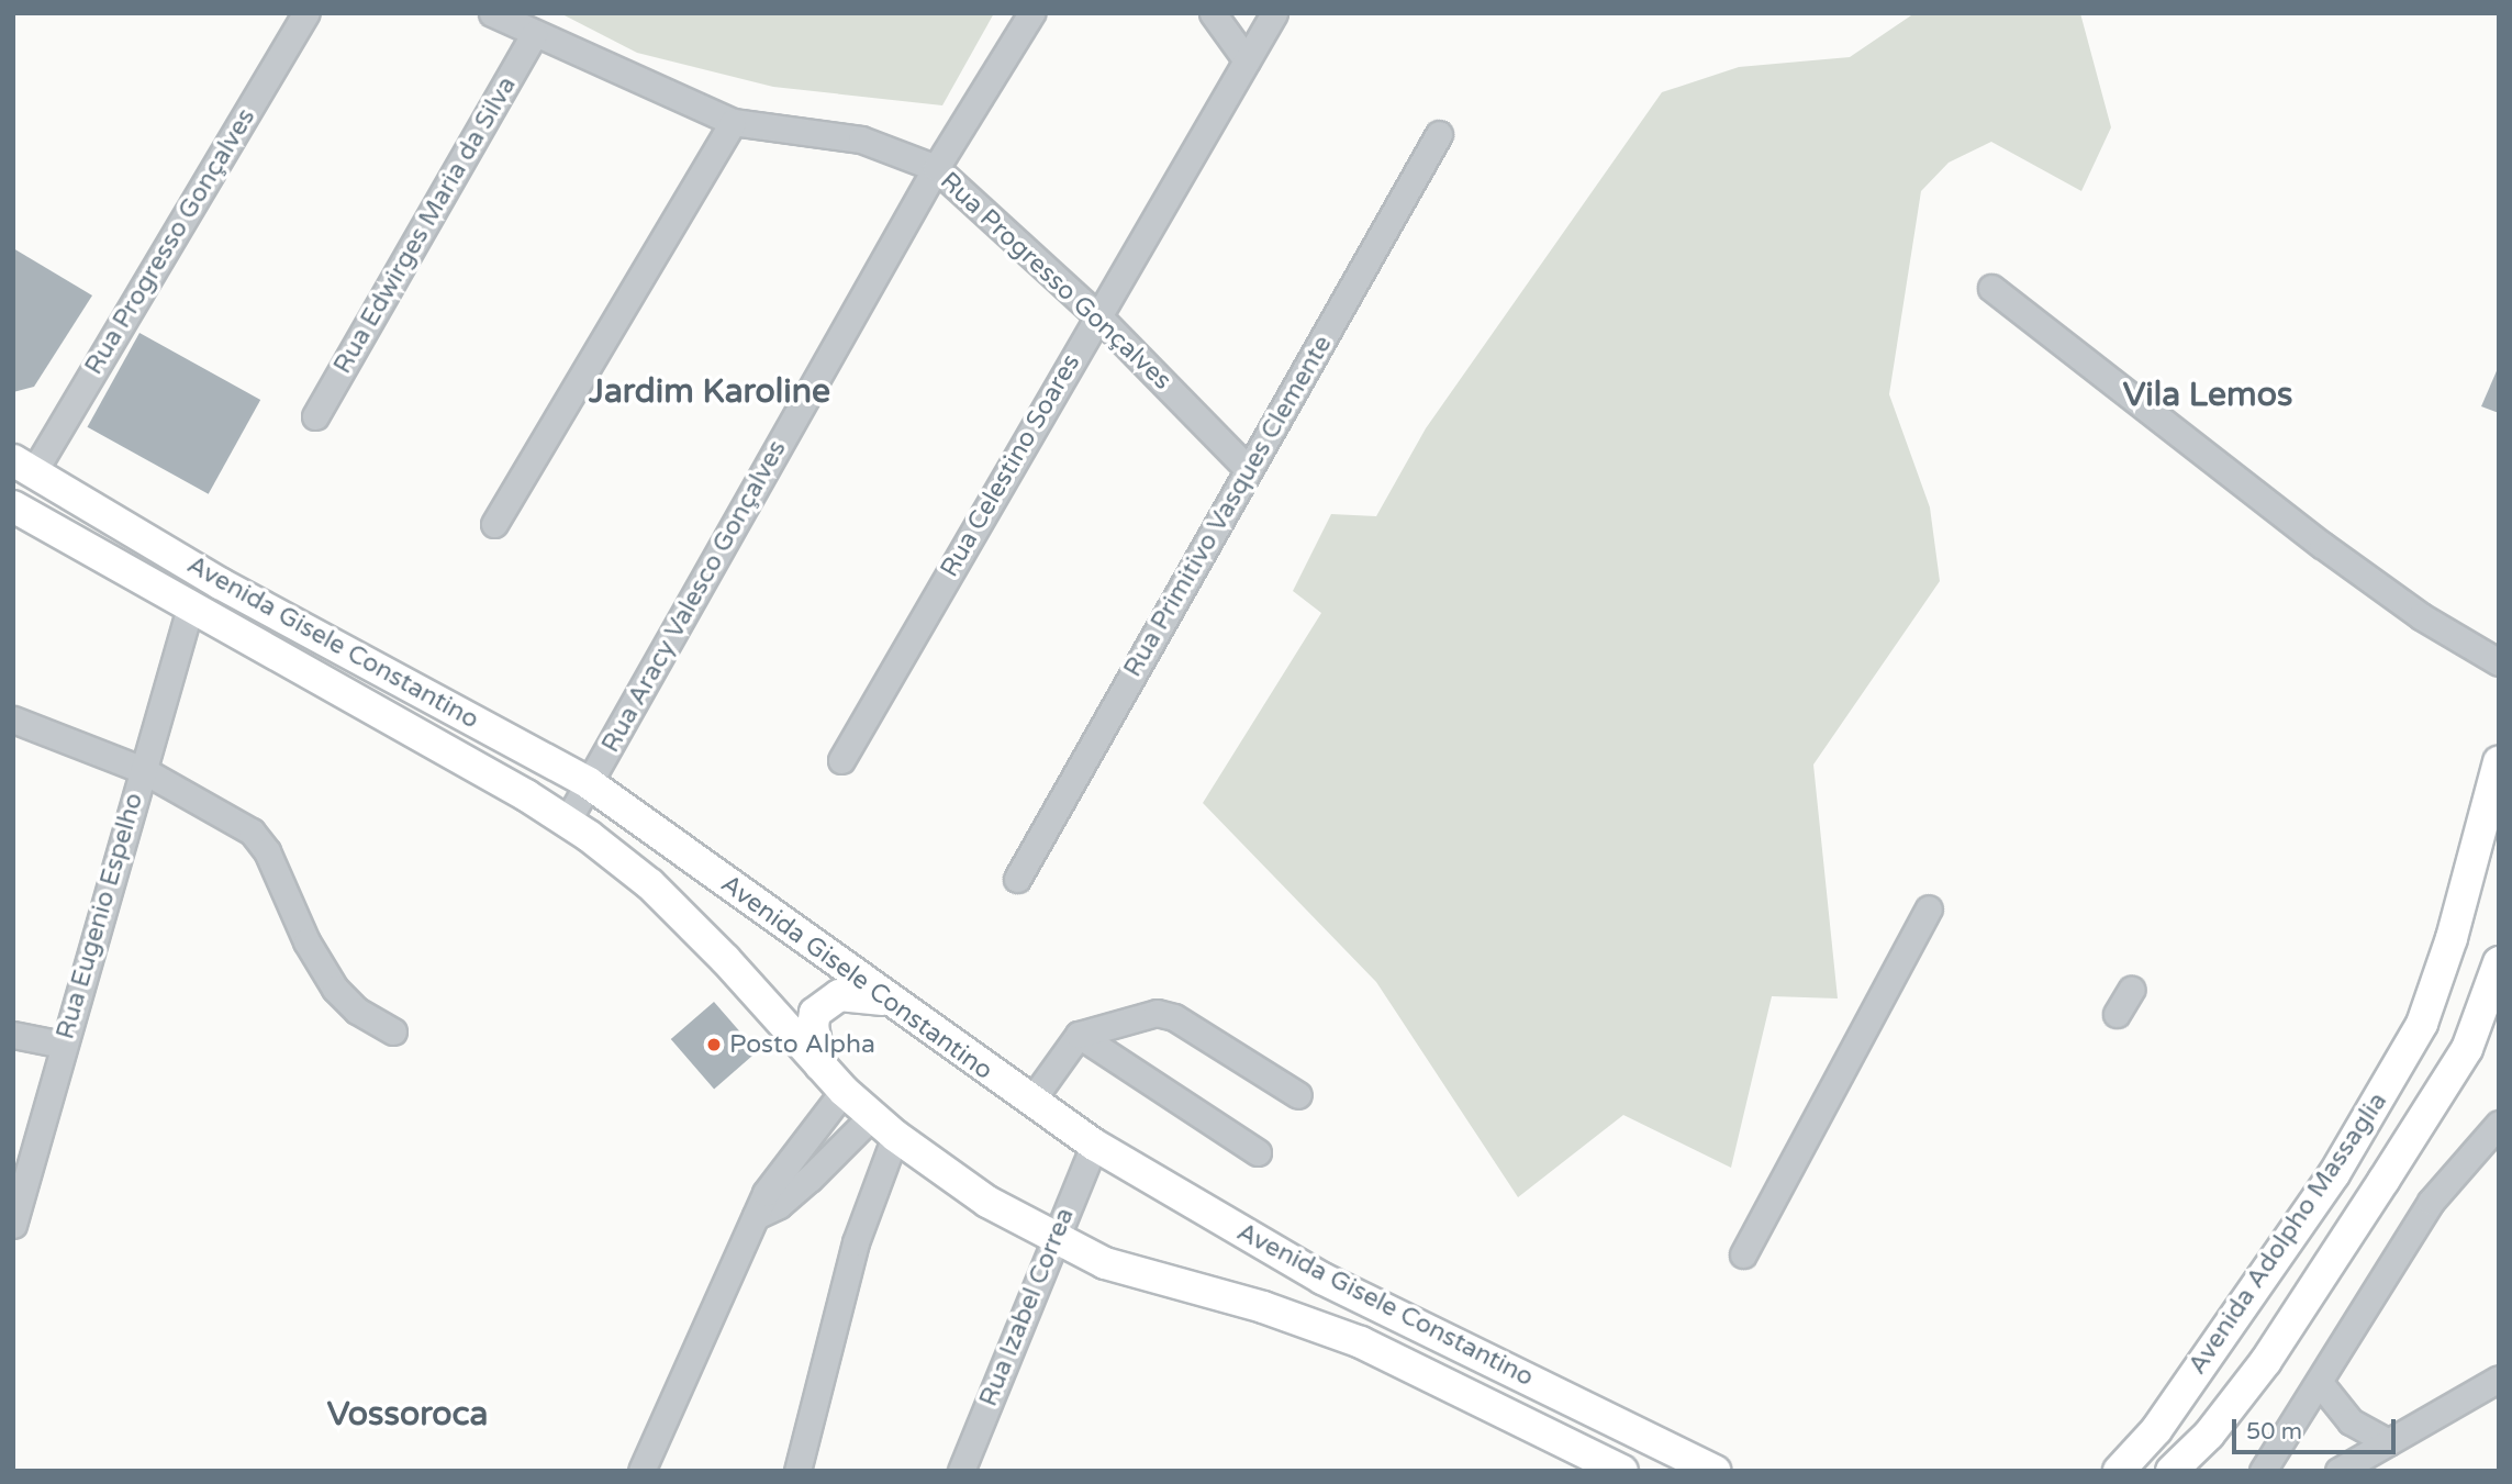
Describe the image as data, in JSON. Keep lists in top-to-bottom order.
{
  "streets": {
    "main road": ["Avenida Gisele Constantino", "Avenida Adolpho Massaglia"],
    "street": [
      "Rua Edwirges Maria da Silva",
      "Rua Progresso Gonçalves",
      "Rua Celestino Soares",
      "Rua Primitivo Vasques Clemente",
      "Rua Aracy Valesco Gonçalves",
      "Rua Eugenio Espelho",
      "Rua Izabel Correa"
    ]
  },
  "crossings": [
    ["Rua Edwirges Maria da Silva", "Rua Progresso Gonçalves"],
    ["Rua Progresso Gonçalves", "Rua Celestino Soares"],
    ["Rua Progresso Gonçalves", "Rua Primitivo Vasques Clemente"],
    ["Rua Progresso Gonçalves", "Rua Aracy Valesco Gonçalves"],
    ["Rua Progresso Gonçalves", "Avenida Gisele Constantino"],
    ["Rua Aracy Valesco Gonçalves", "Avenida Gisele Constantino"],
    ["Avenida Gisele Constantino", "Rua Eugenio Espelho"],
    ["Avenida Gisele Constantino", "Rua Izabel Correa"]
  ],
  "districts": ["Jardim Karoline", "Vila Lemos", "Vossoroca"],
  "places": ["Posto Alpha"],
  "scale_bar": "50 m"
}
